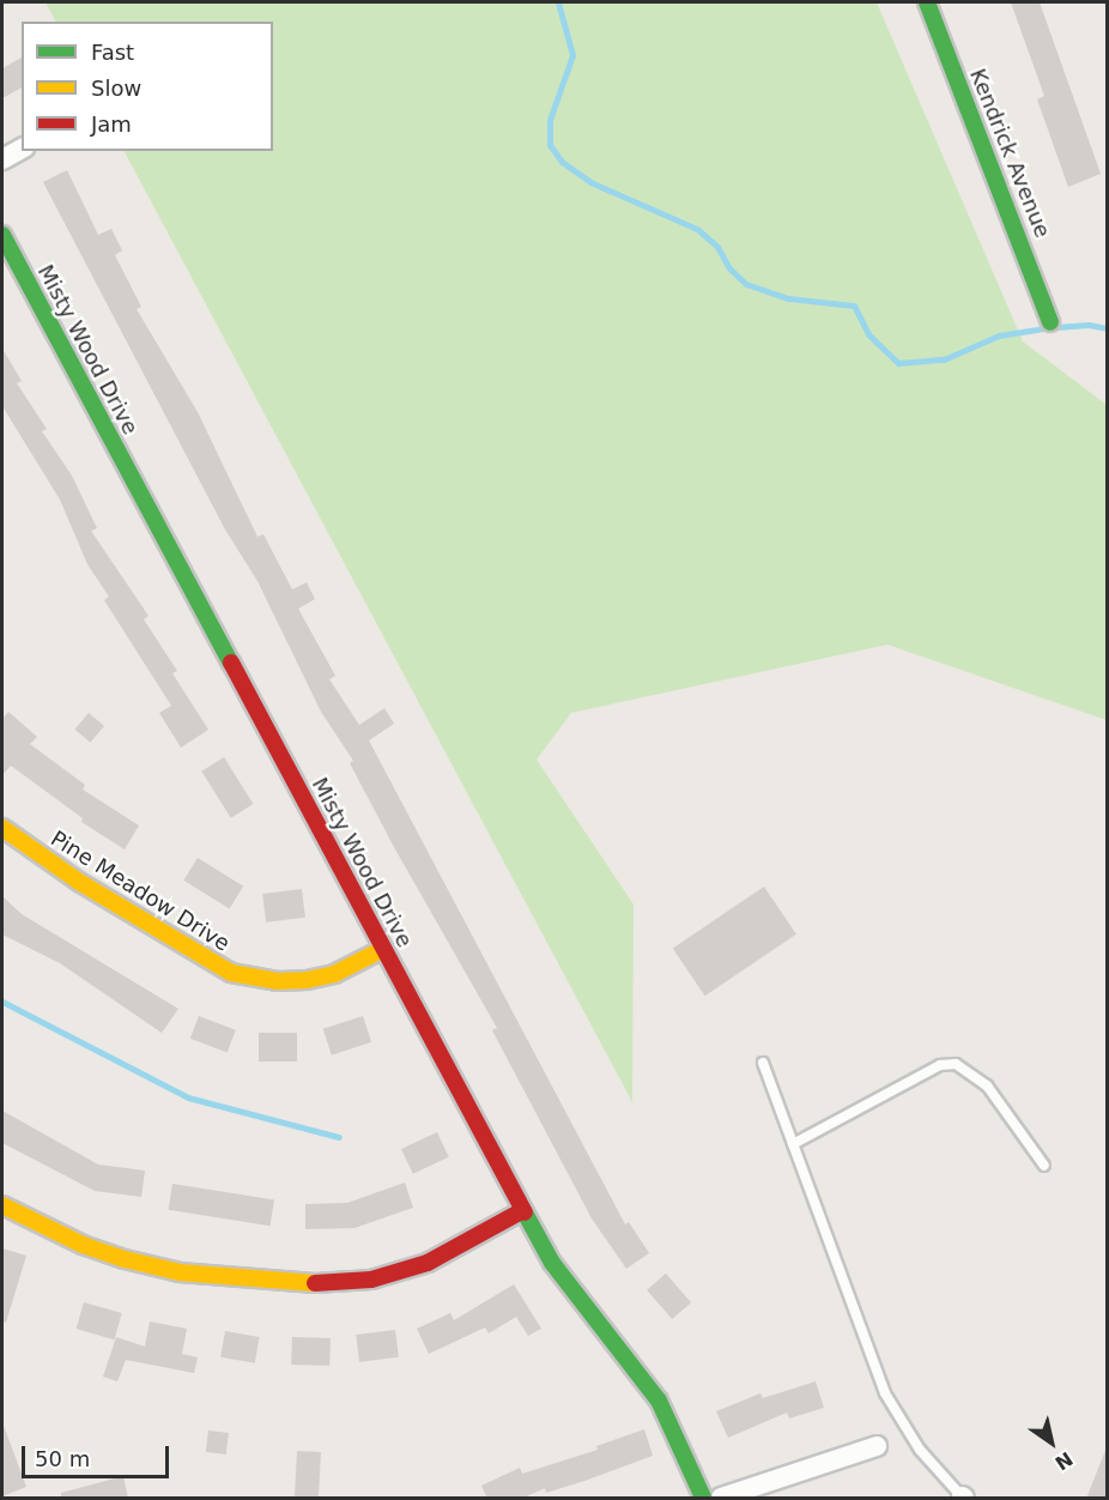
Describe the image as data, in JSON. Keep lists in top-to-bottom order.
{
  "streets": {
    "street": ["Kendrick Avenue", "Misty Wood Drive", "Pine Meadow Drive"]
  },
  "crossings": [
    ["Misty Wood Drive", "Pine Meadow Drive"]
  ],
  "legend": ["Fast", "Slow", "Jam"],
  "scale_bar": "50 m",
  "north": "bottom right"
}
